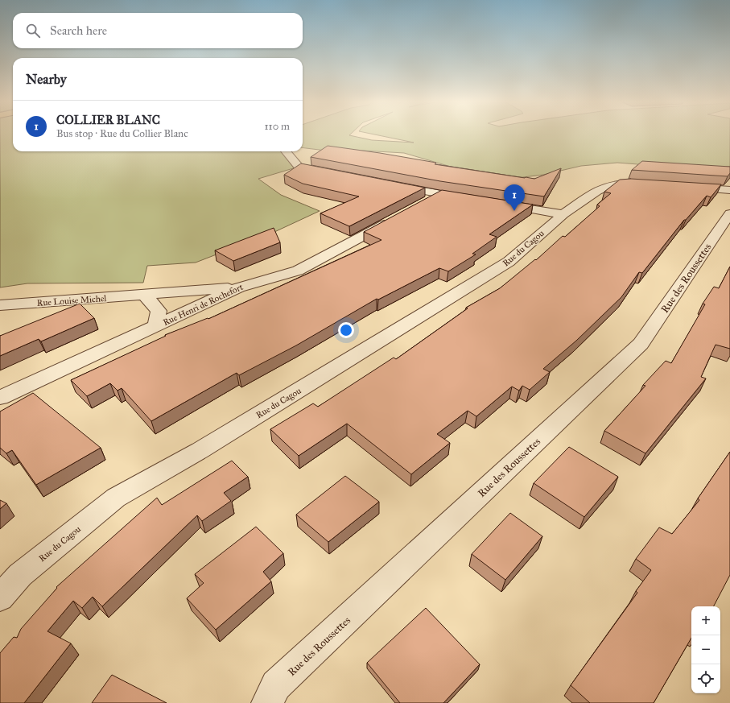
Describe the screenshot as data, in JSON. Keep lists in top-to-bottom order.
{
  "streets": {
    "street": [
      "Rue du Cagou",
      "Rue des Roussettes",
      "Rue Louise Michel",
      "Rue Henri de Rochefort"
    ]
  },
  "crossings": [
    ["Rue Louise Michel", "Rue Henri de Rochefort"]
  ],
  "page": {
    "search": "Search here",
    "heading": "Nearby",
    "list": [
      {
        "mark": "1",
        "name": "COLLIER BLANC",
        "note": "Bus stop · Rue du Collier Blanc",
        "value": "110 m"
      }
    ],
    "pins": "1",
    "map_buttons": ["+", "−"]
  }
}
